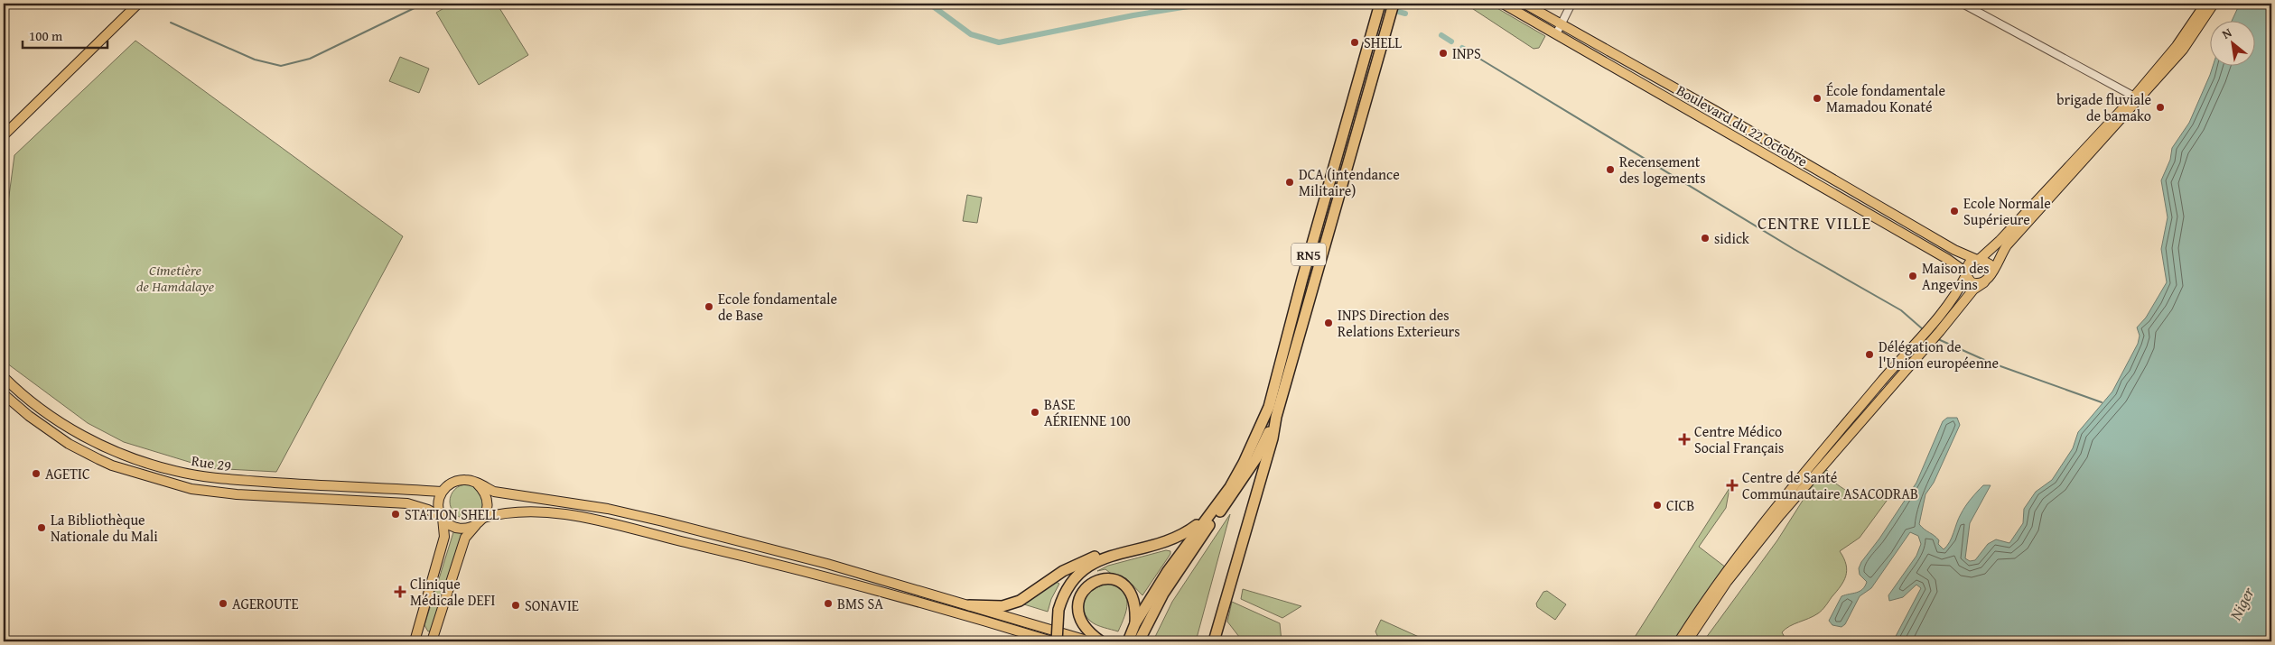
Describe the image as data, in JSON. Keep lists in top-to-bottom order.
{
  "streets": {
    "highway": ["RN5"],
    "main road": ["Boulevard du 22 Octobre", "Rue 29"]
  },
  "districts": ["CENTRE VILLE"],
  "water": ["Niger"],
  "parks": ["Cimetière de Hamdalaye"],
  "places": {
    "other": [
      "SHELL",
      "INPS",
      "École fondamentale Mamadou Konaté",
      "brigade fluviale de bamako",
      "Recensement des logements",
      "DCA (intendance Militaire)",
      "Ecole Normale Supérieure",
      "sidick",
      "Maison des Angevins",
      "Ecole fondamentale de Base",
      "INPS Direction des Relations Exterieurs",
      "Délégation de l'Union européenne",
      "BASE AÉRIENNE 100",
      "AGETIC",
      "CICB",
      "STATION SHELL",
      "La Bibliothèque Nationale du Mali",
      "AGEROUTE",
      "BMS SA",
      "SONAVIE"
    ],
    "health": ["Centre Médico Social Français", "Centre de Santé Communautaire ASACODRAB", "Clinique Médicale DEFI"]
  },
  "scale_bar": "100 m",
  "north": "top left"
}
